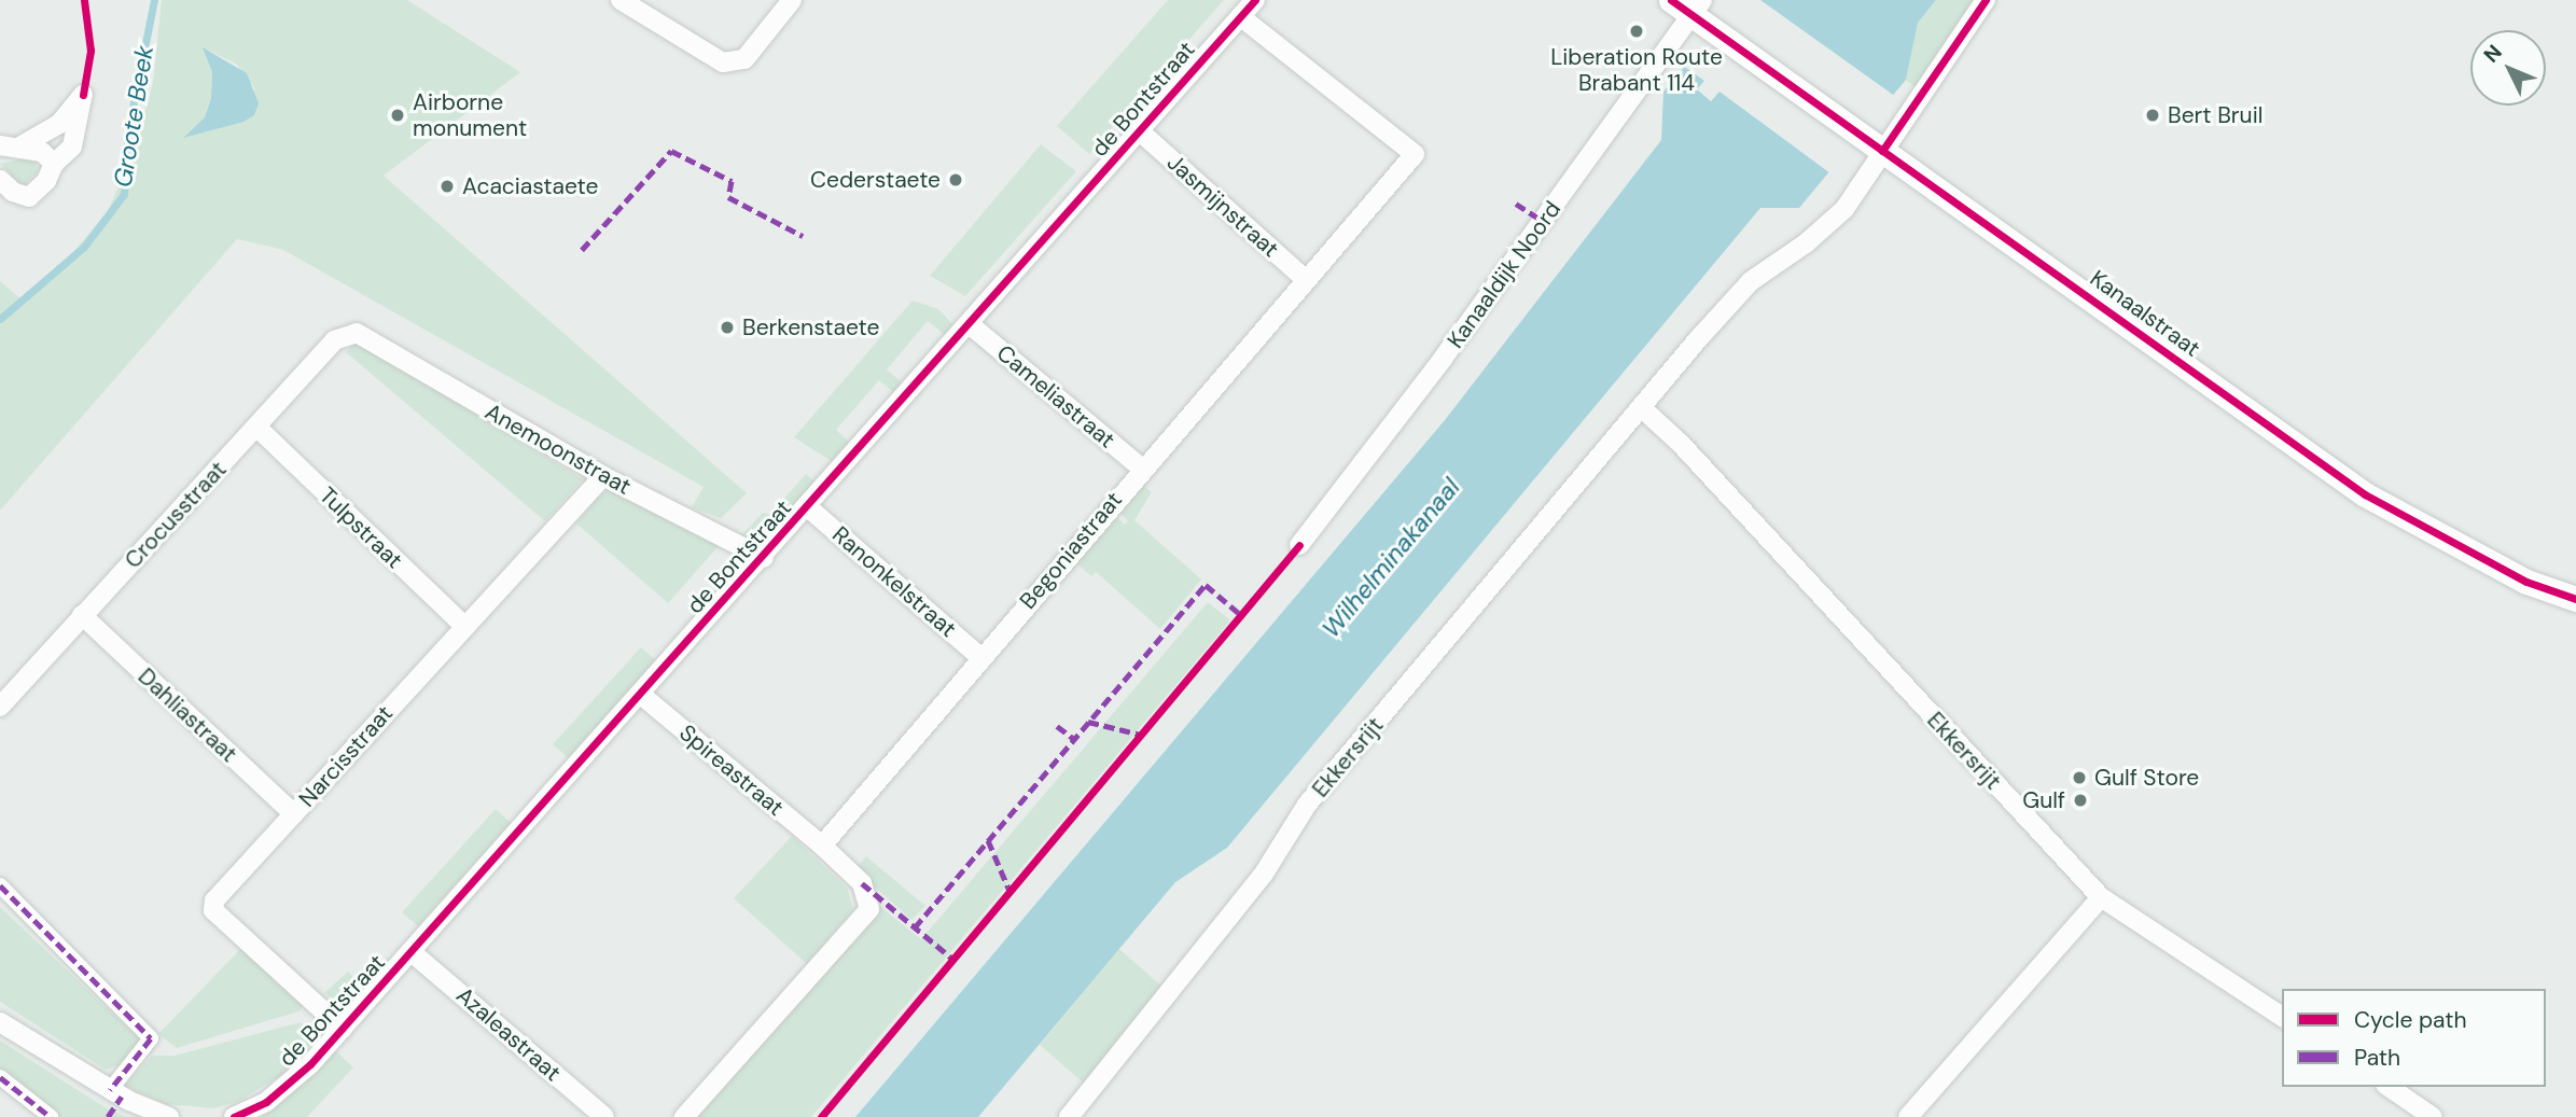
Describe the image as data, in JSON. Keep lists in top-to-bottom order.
{
  "streets": {
    "street": [
      "de Bontstraat",
      "Jasmijnstraat",
      "Kanaaldijk Noord",
      "Kanaalstraat",
      "Cameliastraat",
      "Anemoonstraat",
      "Crocusstraat",
      "Tulpstraat",
      "Begoniastraat",
      "Ranonkelstraat",
      "Dahliastraat",
      "Ekkersrijt",
      "Narcisstraat",
      "Spireastraat",
      "Azaleastraat"
    ]
  },
  "crossings": [
    ["de Bontstraat", "Jasmijnstraat"],
    ["de Bontstraat", "Cameliastraat"],
    ["de Bontstraat", "Anemoonstraat"],
    ["de Bontstraat", "Begoniastraat"],
    ["de Bontstraat", "Ranonkelstraat"],
    ["de Bontstraat", "Narcisstraat"],
    ["de Bontstraat", "Spireastraat"],
    ["de Bontstraat", "Azaleastraat"],
    ["Jasmijnstraat", "Begoniastraat"],
    ["Kanaaldijk Noord", "Kanaalstraat"],
    ["Kanaalstraat", "Ekkersrijt"],
    ["Cameliastraat", "Begoniastraat"],
    ["Anemoonstraat", "Crocusstraat"],
    ["Anemoonstraat", "Narcisstraat"],
    ["Crocusstraat", "Tulpstraat"],
    ["Crocusstraat", "Dahliastraat"],
    ["Tulpstraat", "Narcisstraat"],
    ["Begoniastraat", "Ranonkelstraat"],
    ["Begoniastraat", "Spireastraat"],
    ["Dahliastraat", "Narcisstraat"]
  ],
  "water": ["Groote Beek", "Wilhelminakanaal"],
  "places": [
    "Liberation Route Brabant 114",
    "Airborne monument",
    "Bert Bruil",
    "Cederstaete",
    "Acaciastaete",
    "Berkenstaete",
    "Gulf Store",
    "Gulf"
  ],
  "legend": ["Cycle path", "Path"],
  "north": "top left"
}
